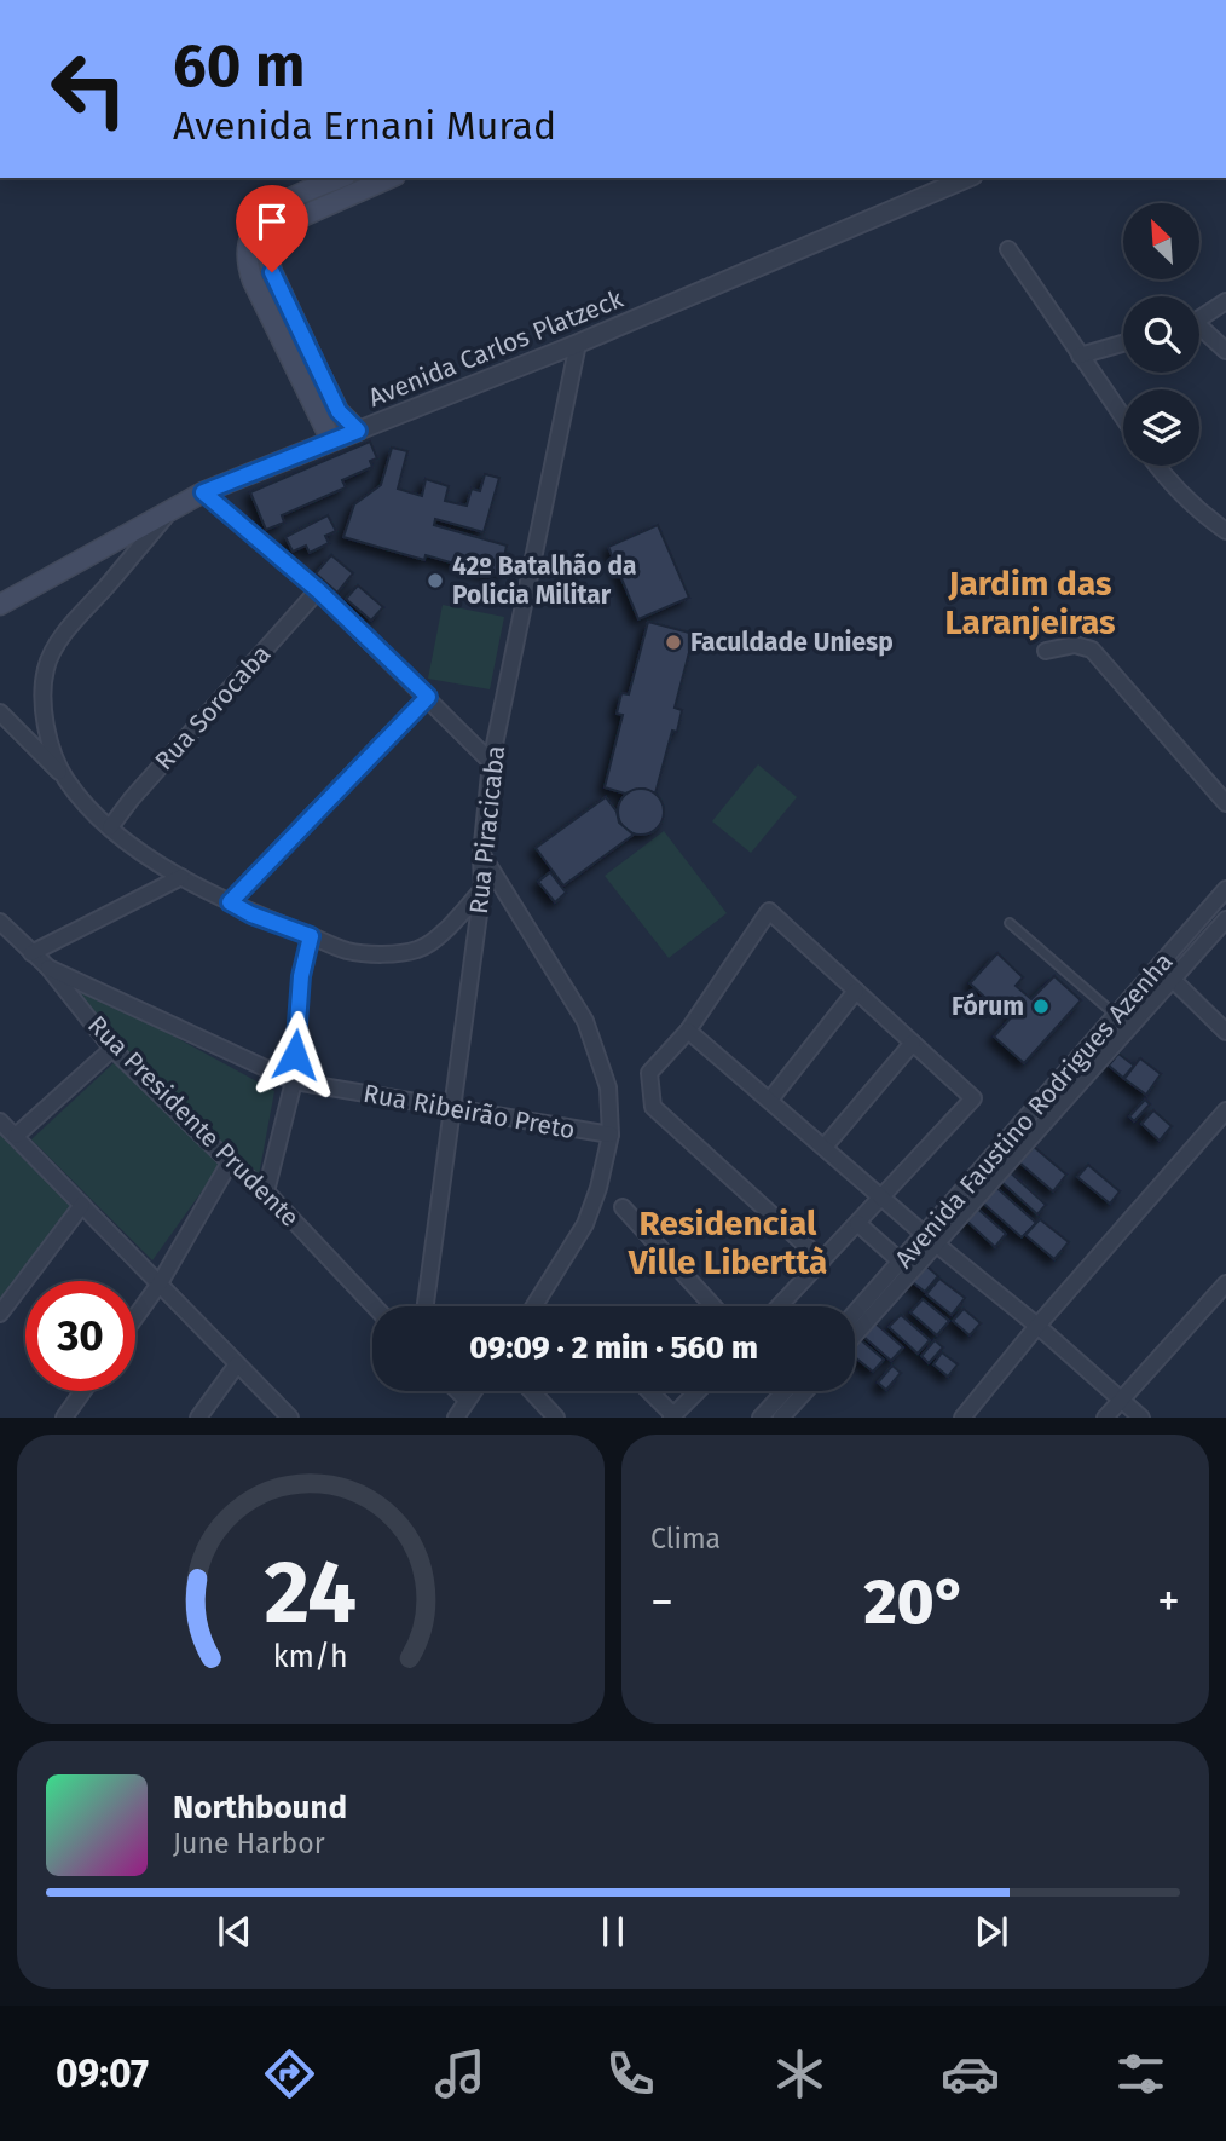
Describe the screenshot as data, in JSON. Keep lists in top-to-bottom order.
{
  "streets": {
    "main road": ["Avenida Carlos Platzeck"],
    "street": [
      "Rua Sorocaba",
      "Rua Piracicaba",
      "Avenida Faustino Rodrigues Azenha",
      "Rua Ribeirão Preto",
      "Rua Presidente Prudente"
    ]
  },
  "crossings": [
    ["Avenida Carlos Platzeck", "Rua Piracicaba"],
    ["Rua Piracicaba", "Rua Ribeirão Preto"],
    ["Rua Ribeirão Preto", "Rua Presidente Prudente"]
  ],
  "districts": ["Jardim das Laranjeiras", "Residencial Ville Liberttà"],
  "places": ["42º Batalhão da Policia Militar", "Faculdade Uniesp", "Fórum"],
  "north": "top left",
  "page": {
    "turn": ["60 m", "Avenida Ernani Murad"],
    "limit": "30",
    "trip": "09:09 · 2 min · 560 m",
    "tile": "Clima",
    "heat": ["−", "20°", "+"],
    "song": ["Northbound", "June Harbor"],
    "tabs": "09:07",
    "gauge": ["24", "km/h"]
  }
}
